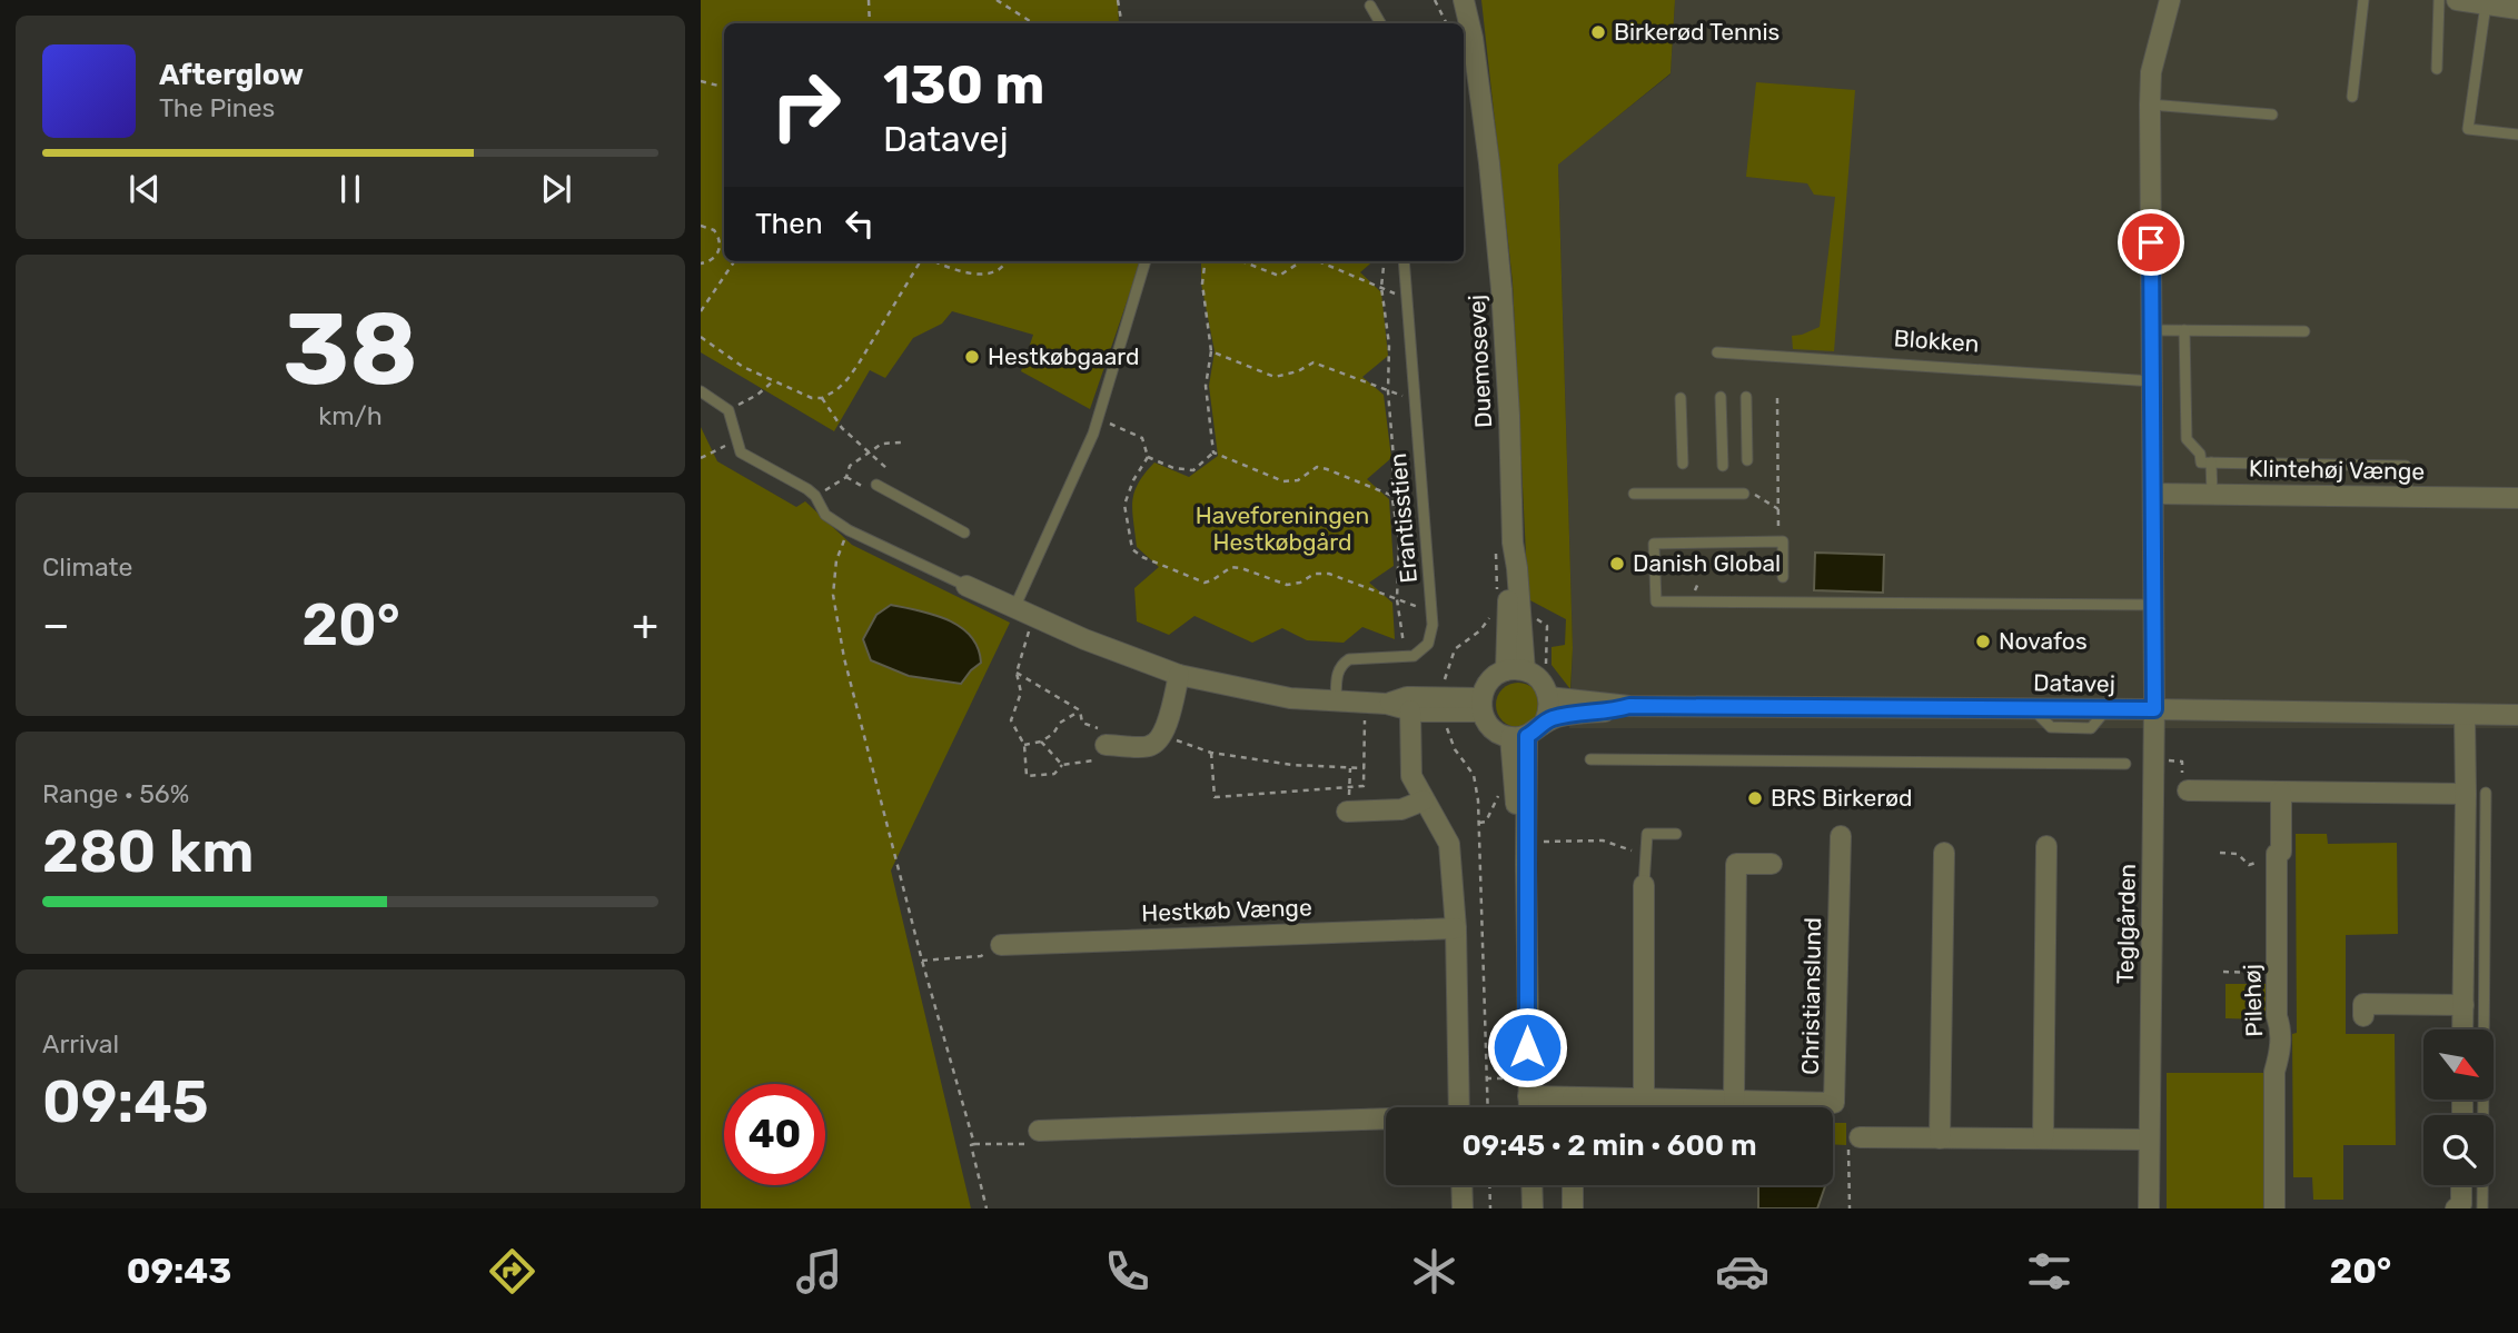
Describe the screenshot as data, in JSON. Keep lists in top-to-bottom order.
{
  "streets": {
    "street": [
      "Duemosevej",
      "Klintehøj Vænge",
      "Datavej",
      "Hestkøb Vænge",
      "Teglgården",
      "Christianslund",
      "Pilehøj"
    ],
    "lane": ["Blokken", "Erantisstien"]
  },
  "crossings": [
    ["Duemosevej", "Datavej"],
    ["Datavej", "Teglgården"]
  ],
  "parks": ["Haveforeningen Hestkøbgård"],
  "places": [
    "Birkerød Tennis",
    "Hestkøbgaard",
    "Danish Global",
    "Novafos",
    "BRS Birkerød"
  ],
  "north": "bottom right",
  "page": {
    "turn": ["130 m", "Datavej"],
    "song": ["Afterglow", "The Pines"],
    "then": "Then",
    "tile": [
      ["38", "km/h"],
      "Climate",
      ["Range · 56%", "280 km"],
      ["Arrival", "09:45"]
    ],
    "heat": ["−", "20°", "+"],
    "limit": "40",
    "trip": "09:45 · 2 min · 600 m",
    "tabs": ["09:43", "20°"]
  }
}
